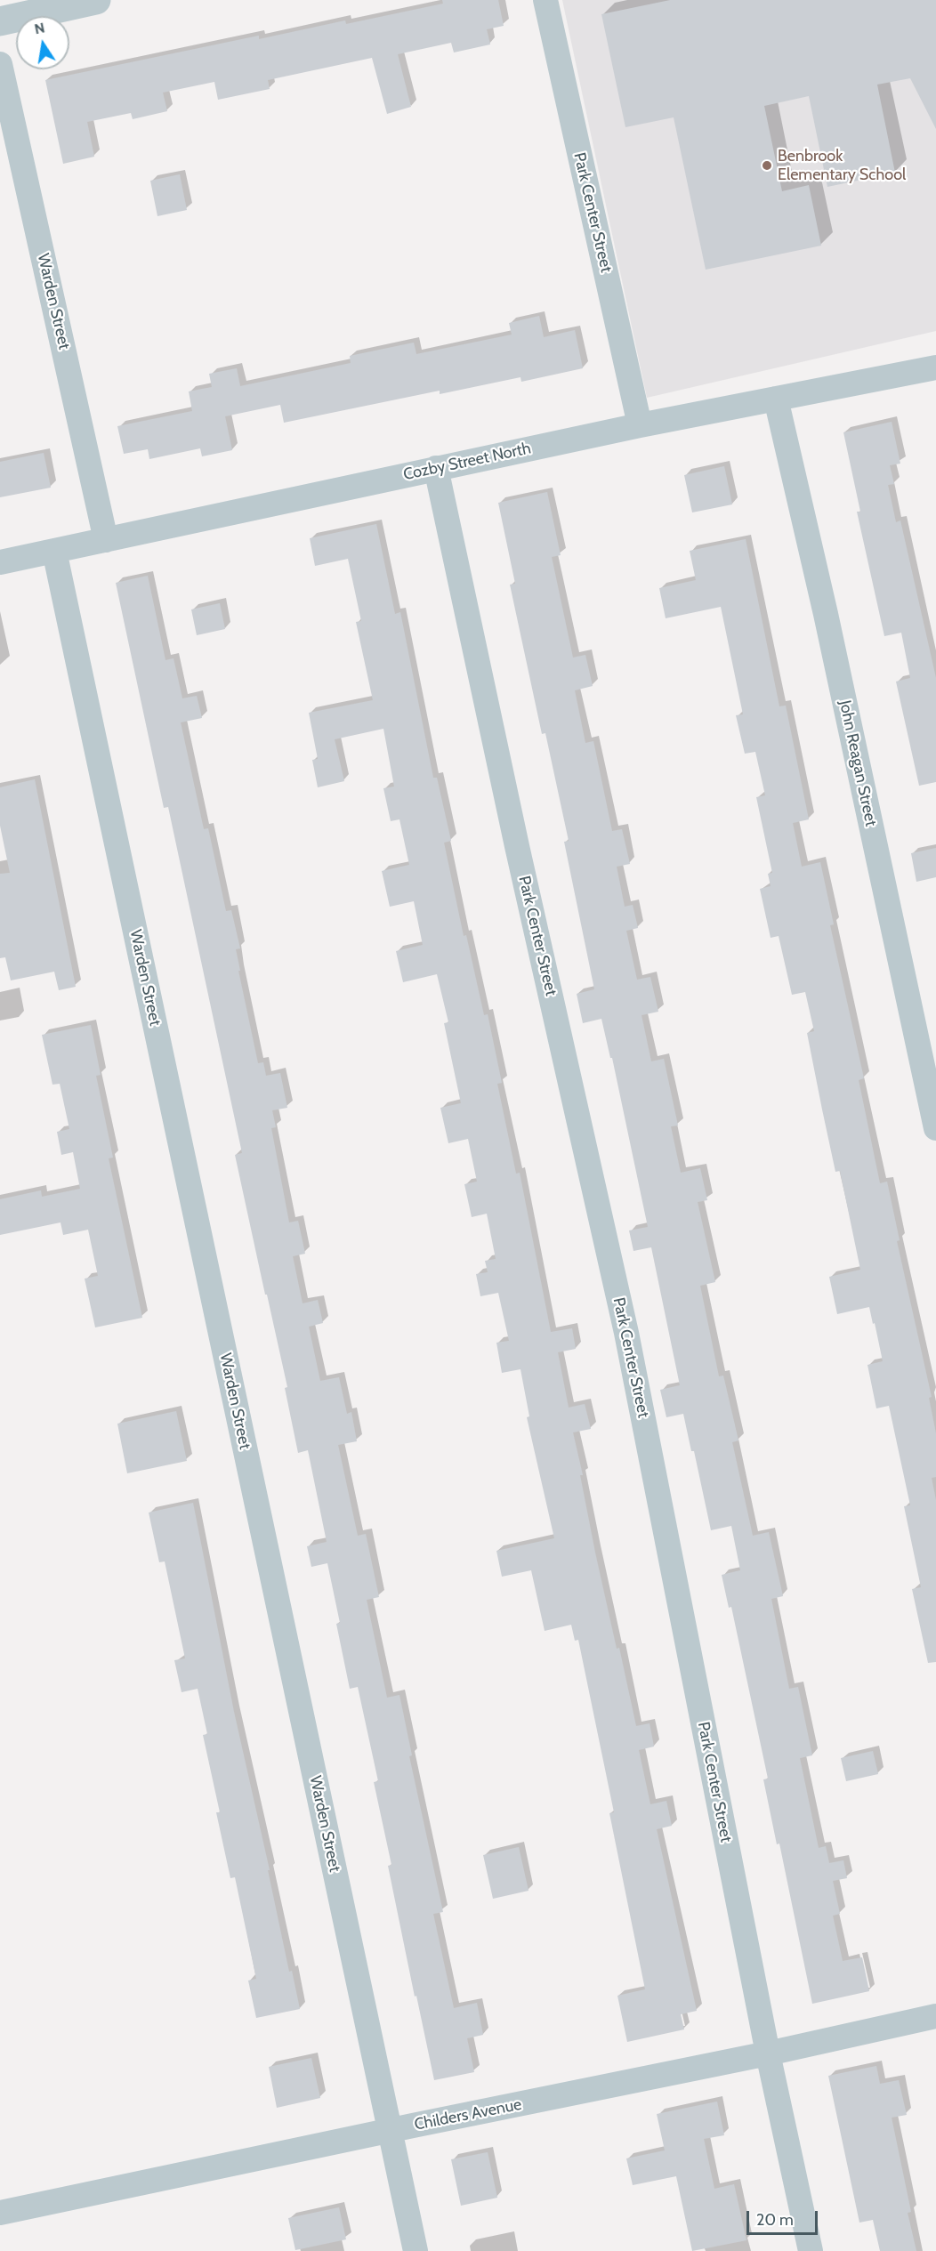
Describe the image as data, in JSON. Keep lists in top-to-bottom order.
{
  "streets": {
    "street": [
      "Park Center Street",
      "Warden Street",
      "Cozby Street North",
      "John Reagan Street",
      "Childers Avenue"
    ]
  },
  "crossings": [
    ["Park Center Street", "Cozby Street North"],
    ["Park Center Street", "Childers Avenue"],
    ["Warden Street", "Cozby Street North"],
    ["Warden Street", "Childers Avenue"],
    ["Cozby Street North", "John Reagan Street"]
  ],
  "places": ["Benbrook Elementary School"],
  "scale_bar": "20 m",
  "north": "top"
}
